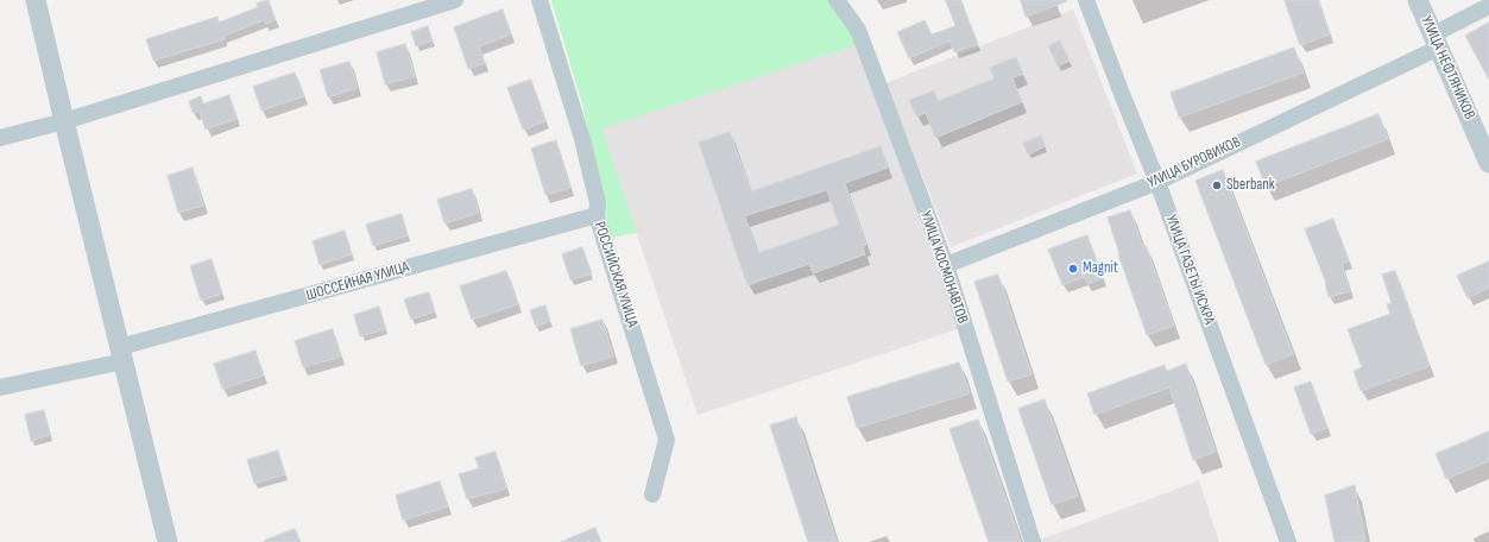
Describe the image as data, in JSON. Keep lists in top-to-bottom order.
{
  "streets": {
    "street": [
      "УЛИЦА НЕФТЯНИКОВ",
      "УЛИЦА БУРОВИКОВ",
      "УЛИЦА КОСМОНАВТОВ",
      "УЛИЦА ГАЗЕТЫ ИСКРА",
      "РОССИЙСКАЯ УЛИЦА",
      "ШОССЕЙНАЯ УЛИЦА"
    ]
  },
  "crossings": [
    ["УЛИЦА НЕФТЯНИКОВ", "УЛИЦА БУРОВИКОВ"],
    ["УЛИЦА БУРОВИКОВ", "УЛИЦА КОСМОНАВТОВ"],
    ["УЛИЦА БУРОВИКОВ", "УЛИЦА ГАЗЕТЫ ИСКРА"],
    ["РОССИЙСКАЯ УЛИЦА", "ШОССЕЙНАЯ УЛИЦА"]
  ],
  "places": ["Sberbank", "Magnit"]
}
